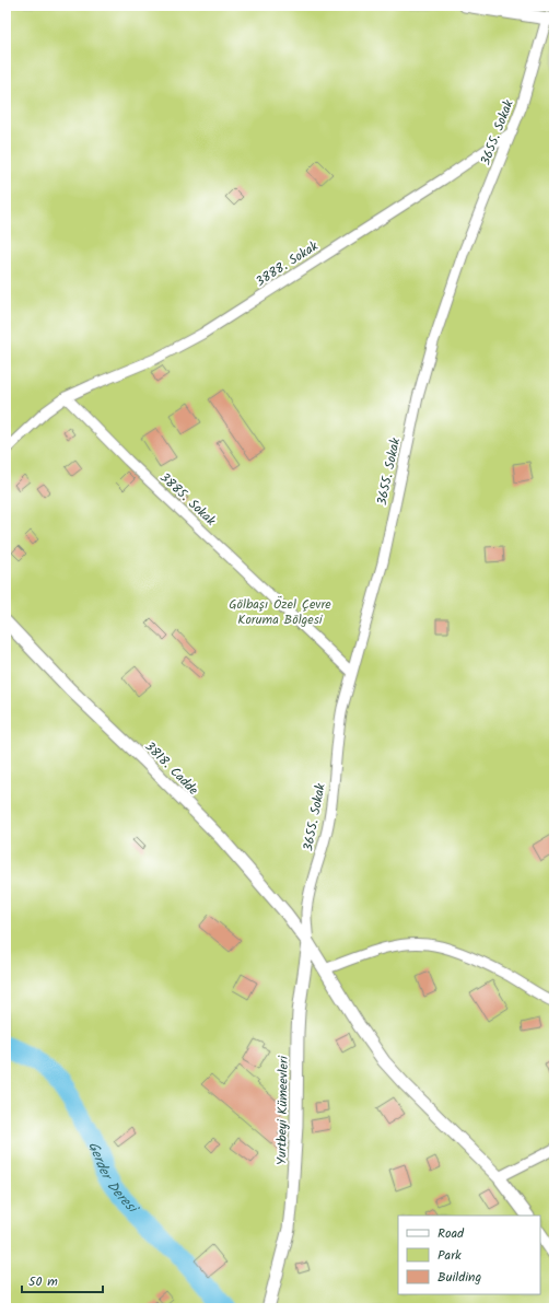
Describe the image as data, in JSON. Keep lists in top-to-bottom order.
{
  "streets": {
    "street": [
      "3655. Sokak",
      "3888. Sokak",
      "3885. Sokak",
      "3818. Cadde",
      "Yurtbeyi Kümeevleri"
    ]
  },
  "crossings": [
    ["3655. Sokak", "3888. Sokak"],
    ["3655. Sokak", "3885. Sokak"],
    ["3655. Sokak", "3818. Cadde"],
    ["3655. Sokak", "Yurtbeyi Kümeevleri"],
    ["3888. Sokak", "3885. Sokak"],
    ["3818. Cadde", "Yurtbeyi Kümeevleri"]
  ],
  "water": ["Gerder Deresi"],
  "parks": ["Gölbaşı Özel Çevre Koruma Bölgesi"],
  "legend": ["Road", "Park", "Building"],
  "scale_bar": "50 m"
}
